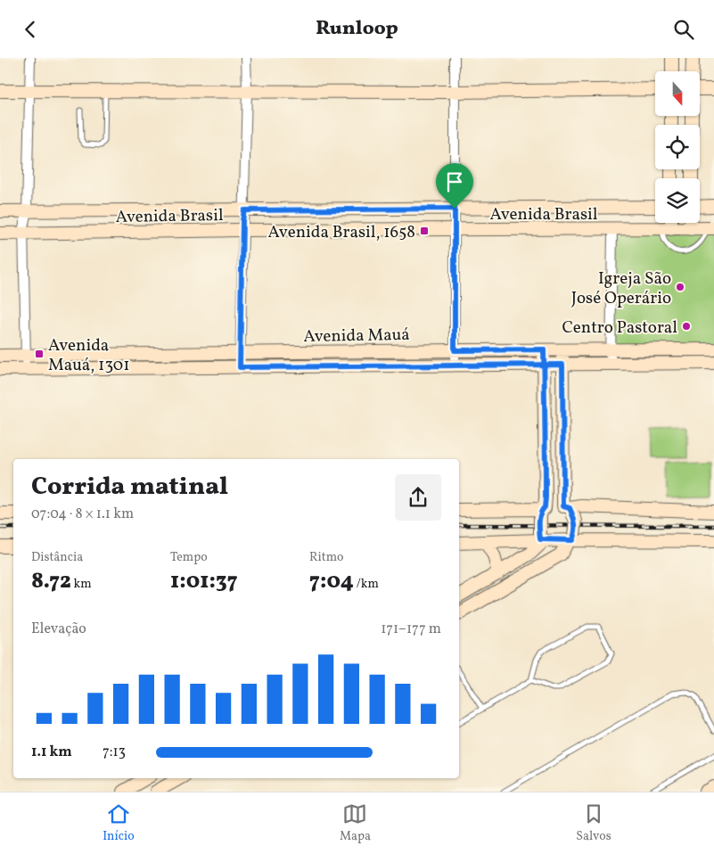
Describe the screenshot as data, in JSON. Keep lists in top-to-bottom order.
{
  "streets": {
    "main road": ["Avenida Brasil", "Avenida Mauá"]
  },
  "places": {
    "transit": ["Avenida Brasil, 1658", "Avenida Mauá, 1301"],
    "other": ["Igreja São José Operário", "Centro Pastoral"]
  },
  "north": "bottom",
  "page": {
    "header": "Runloop",
    "heading": ["Corrida matinal", "07:04 · 8 × 1.1 km"],
    "stats": [
      ["Distância", "8.72 km"],
      ["Tempo", "1:01:37"],
      ["Ritmo", "7:04 /km"]
    ],
    "chart": ["Elevação", "171–177 m"],
    "list": [
      {
        "name": "1.1 km",
        "note": "7:13"
      }
    ],
    "tabs": ["Início", "Mapa", "Salvos"]
  }
}
